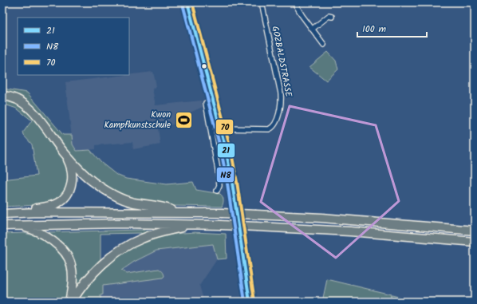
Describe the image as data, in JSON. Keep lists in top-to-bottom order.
{
  "streets": {
    "street": ["GOZBALDSTRASSE"]
  },
  "places": {
    "sports": ["Kwon Kampfkunstschule"]
  },
  "lines": ["transit line 21", "transit line 70", "transit line N8"],
  "legend": ["21", "N8", "70"],
  "scale_bar": "100 m"
}
